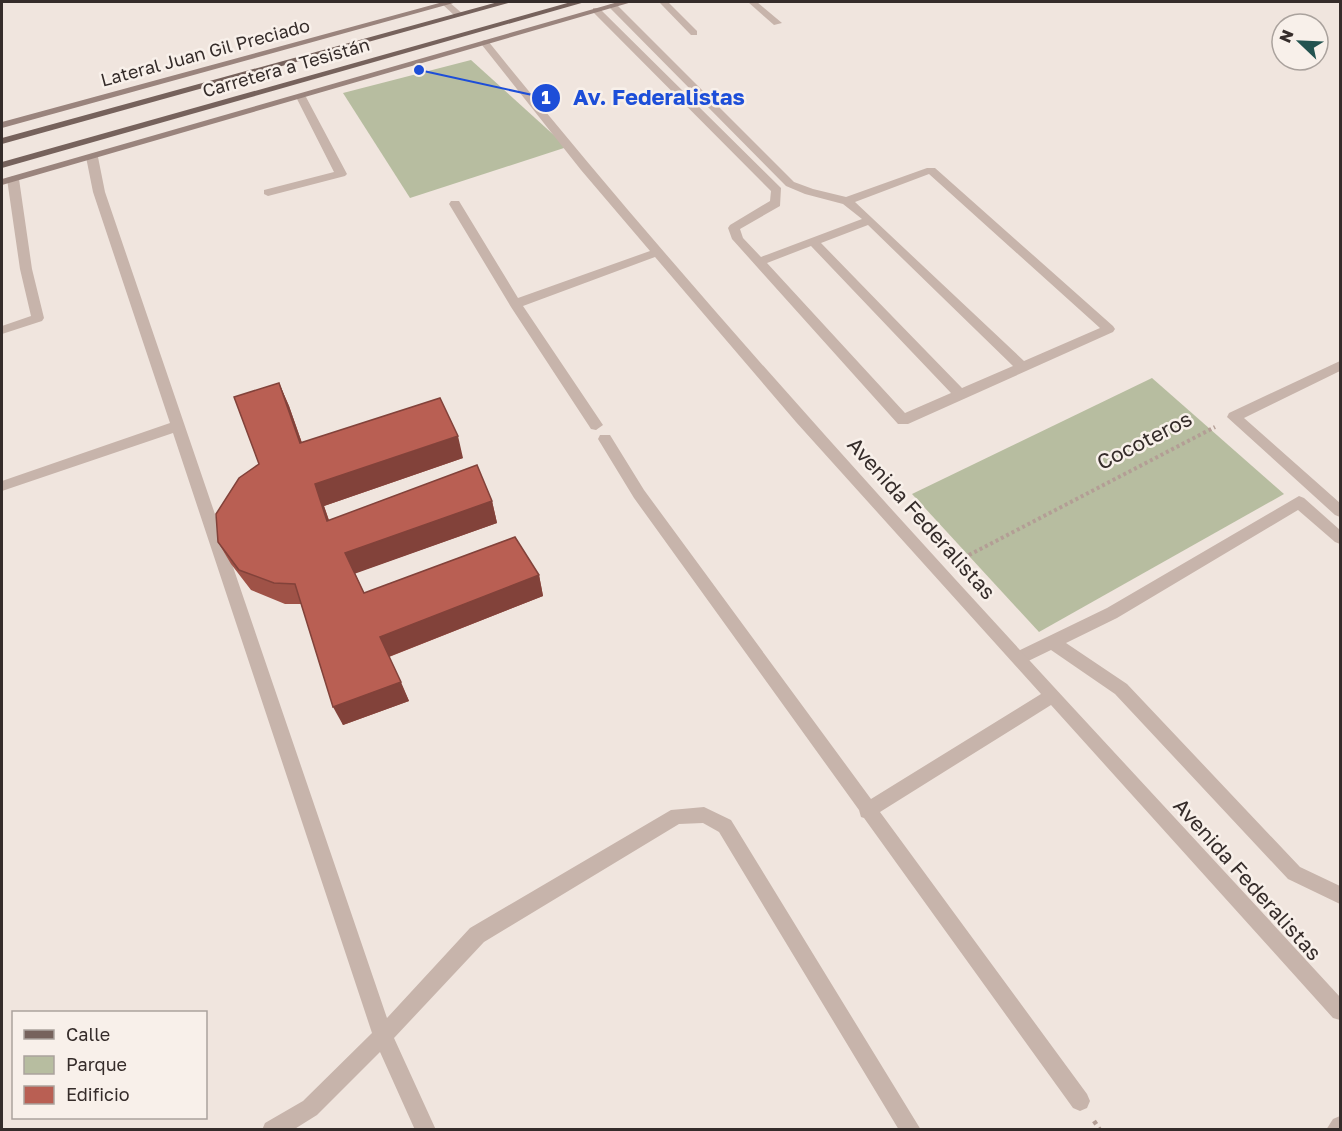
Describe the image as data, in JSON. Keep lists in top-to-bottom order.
{
  "streets": {
    "main road": ["Lateral Juan Gil Preciado", "Carretera a Tesistán"],
    "street": ["Avenida Federalistas"],
    "path": ["Cocoteros"]
  },
  "places": ["Av. Federalistas"],
  "legend": ["Calle", "Parque", "Edificio"],
  "north": "top left"
}
